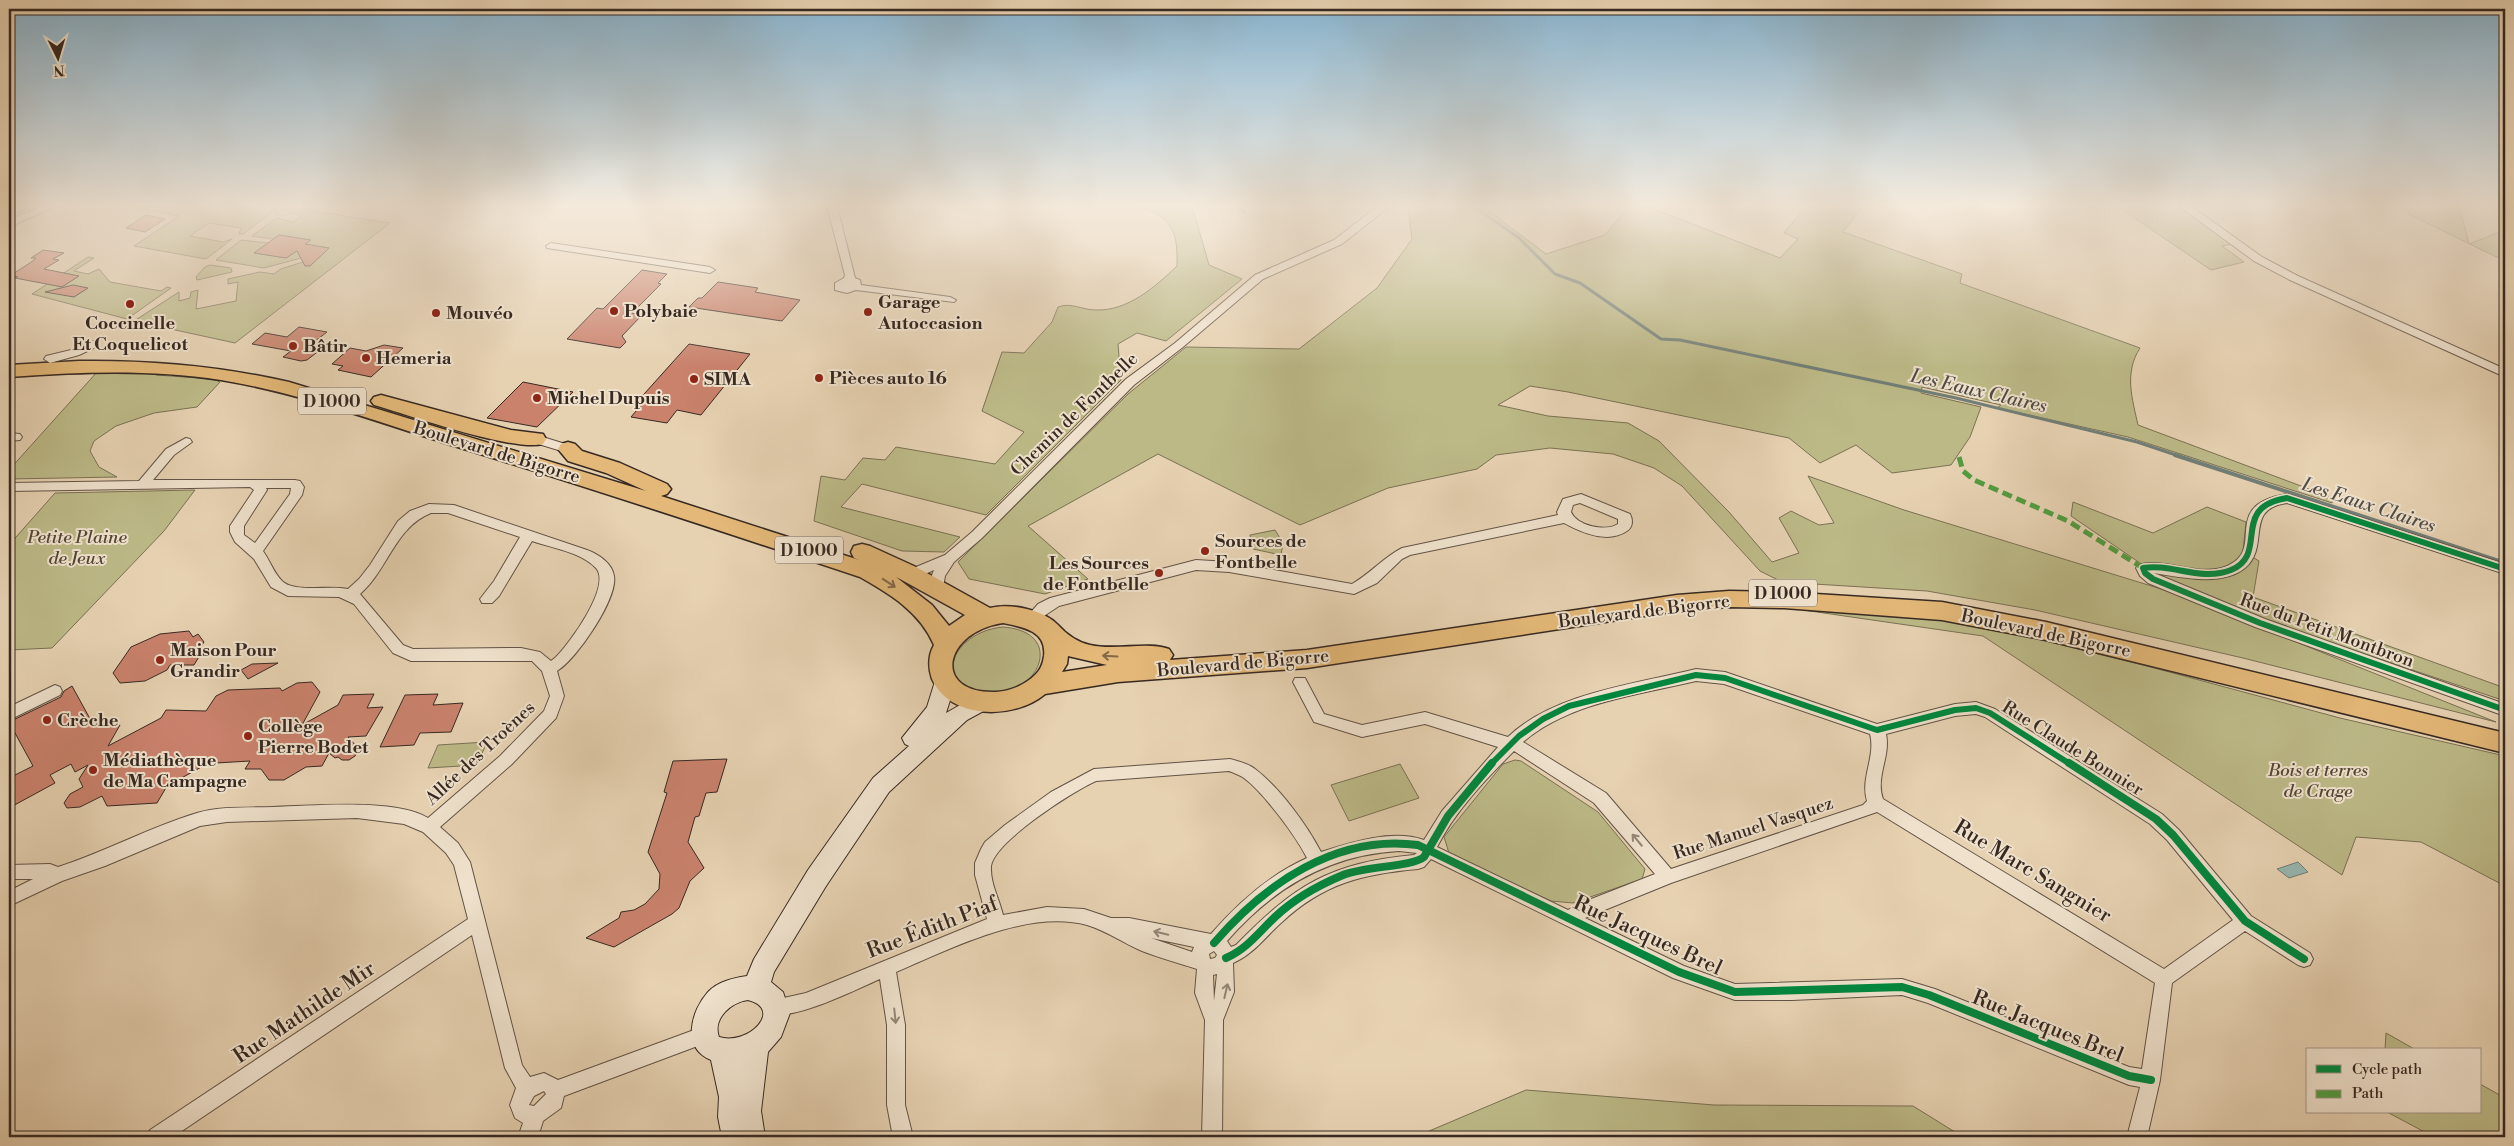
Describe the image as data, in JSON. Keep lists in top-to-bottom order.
{
  "streets": {
    "main road": ["D 1000", "Boulevard de Bigorre"],
    "street": [
      "Chemin de Fontbelle",
      "Rue du Petit Montbron",
      "Rue Claude Bonnier",
      "Allée des Troènes",
      "Rue Manuel Vasquez",
      "Rue Marc Sangnier",
      "Rue Édith Piaf",
      "Rue Jacques Brel",
      "Rue Mathilde Mir"
    ]
  },
  "crossings": [
    ["D 1000", "Chemin de Fontbelle"],
    ["D 1000", "Boulevard de Bigorre"],
    ["Rue Manuel Vasquez", "Rue Marc Sangnier"],
    ["Rue Manuel Vasquez", "Rue Jacques Brel"],
    ["Rue Édith Piaf", "Rue Jacques Brel"]
  ],
  "water": ["Les Eaux Claires"],
  "parks": ["Petite Plaine de Jeux", "Bois et terres de Crage"],
  "places": [
    "Coccinelle Et Coquelicot",
    "Polybaie",
    "Garage Autoccasion",
    "Mouvéo",
    "Bâtir",
    "Hemeria",
    "Pièces auto 16",
    "SIMA",
    "Michel Dupuis",
    "Sources de Fontbelle",
    "Les Sources de Fontbelle",
    "Maison Pour Grandir",
    "Crèche",
    "Collège Pierre Bodet",
    "Médiathèque de Ma Campagne"
  ],
  "legend": ["Cycle path", "Path"],
  "north": "bottom"
}
